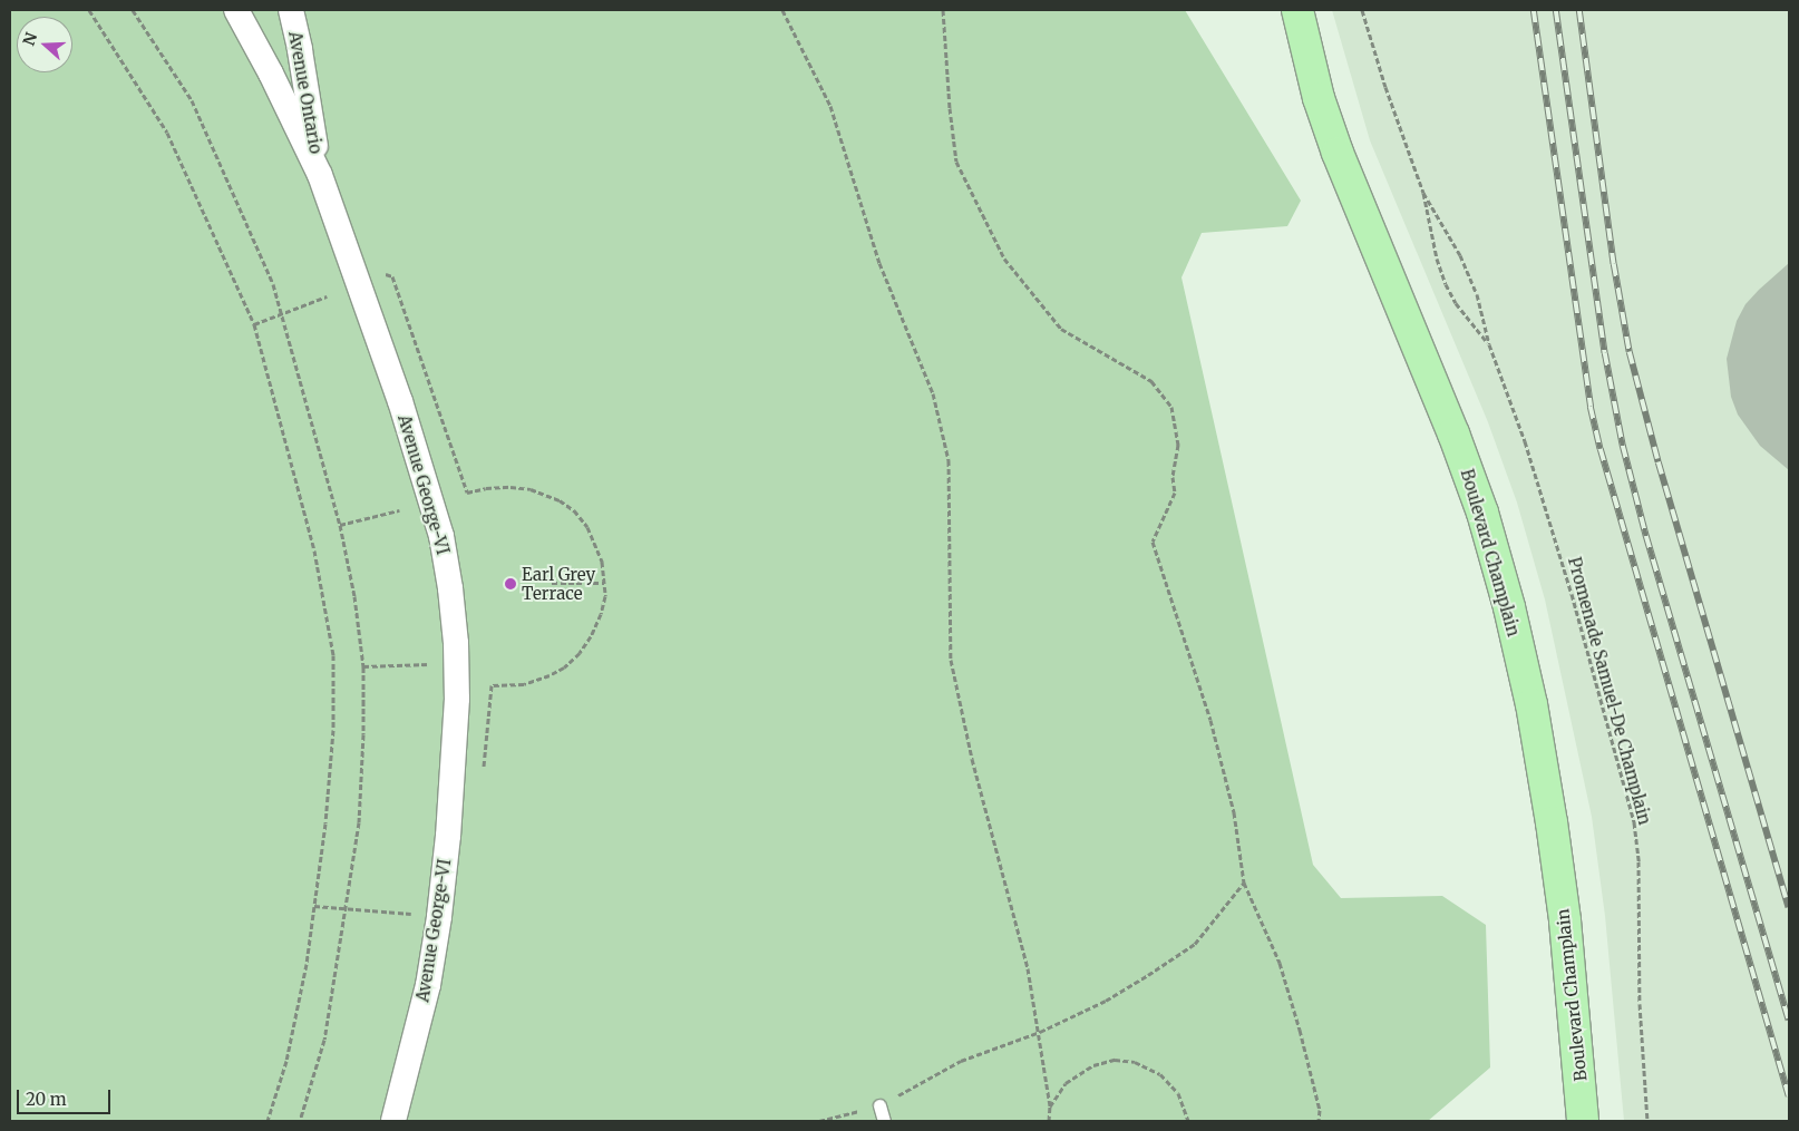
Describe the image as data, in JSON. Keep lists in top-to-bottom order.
{
  "streets": {
    "main road": ["Boulevard Champlain"],
    "street": ["Avenue Ontario", "Avenue George-VI"],
    "path": ["Promenade Samuel-De Champlain"]
  },
  "crossings": [
    ["Avenue Ontario", "Avenue George-VI"]
  ],
  "places": ["Earl Grey Terrace"],
  "scale_bar": "20 m",
  "north": "left"
}
